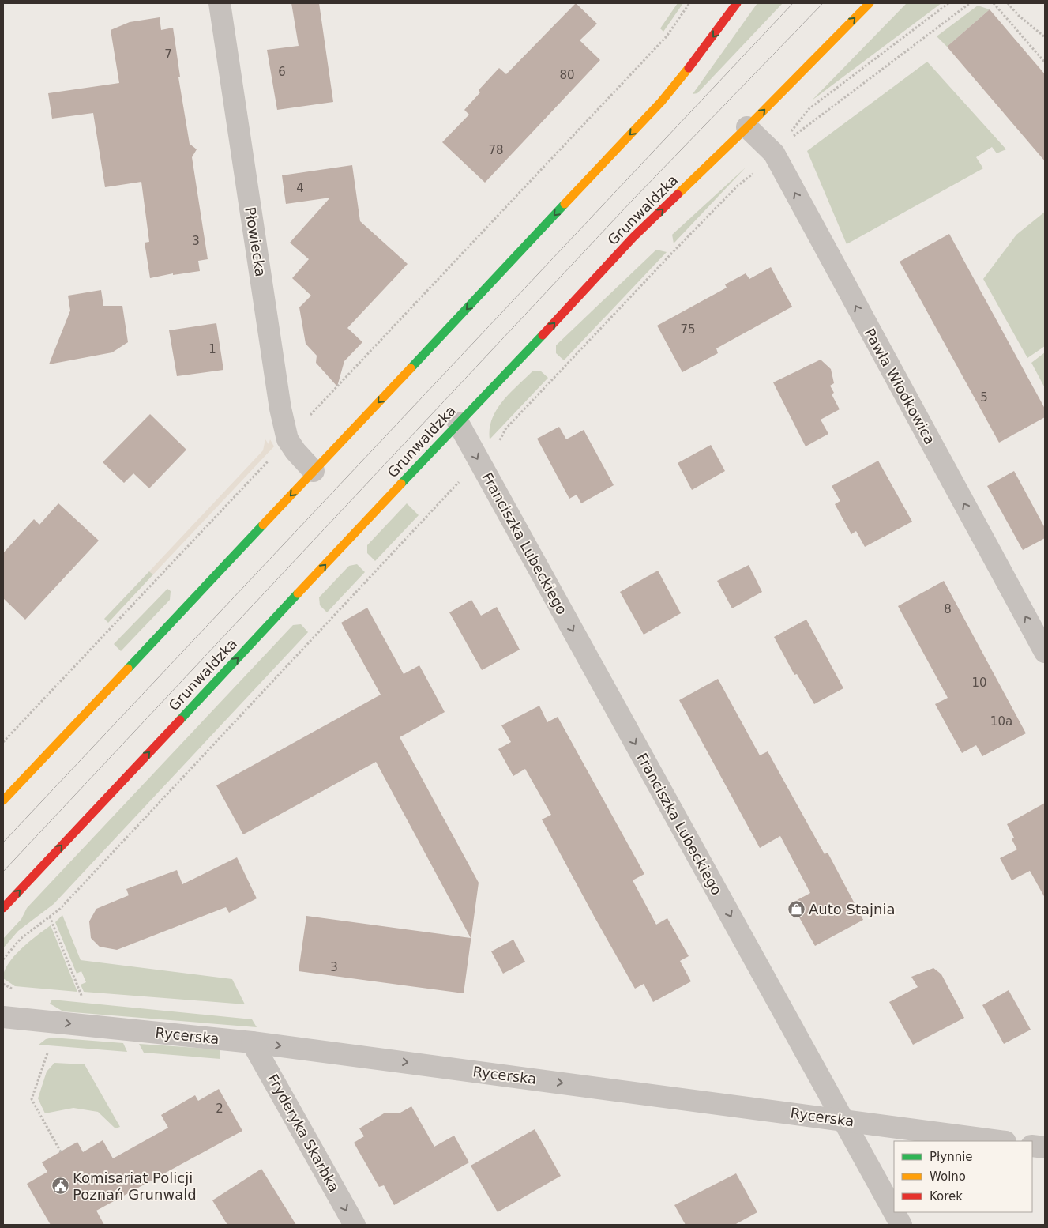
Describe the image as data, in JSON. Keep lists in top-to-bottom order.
{
  "streets": {
    "street": [
      "Grunwaldzka",
      "Płowiecka",
      "Pawła Włodkowica",
      "Franciszka Lubeckiego",
      "Rycerska",
      "Fryderyka Skarbka"
    ]
  },
  "crossings": [
    ["Grunwaldzka", "Pawła Włodkowica"],
    ["Grunwaldzka", "Franciszka Lubeckiego"],
    ["Franciszka Lubeckiego", "Rycerska"],
    ["Rycerska", "Fryderyka Skarbka"]
  ],
  "one_way": [
    "Pawła Włodkowica",
    "Franciszka Lubeckiego",
    "Rycerska",
    "Fryderyka Skarbka"
  ],
  "places": {
    "shop": ["Auto Stajnia"],
    "public building": ["Komisariat Policji Poznań Grunwald"]
  },
  "house_numbers": [
    "7",
    "6",
    "80",
    "78",
    "4",
    "3",
    "75",
    "1",
    "5",
    "8",
    "10",
    "10a",
    "3",
    "2"
  ],
  "legend": ["Płynnie", "Wolno", "Korek"]
}
